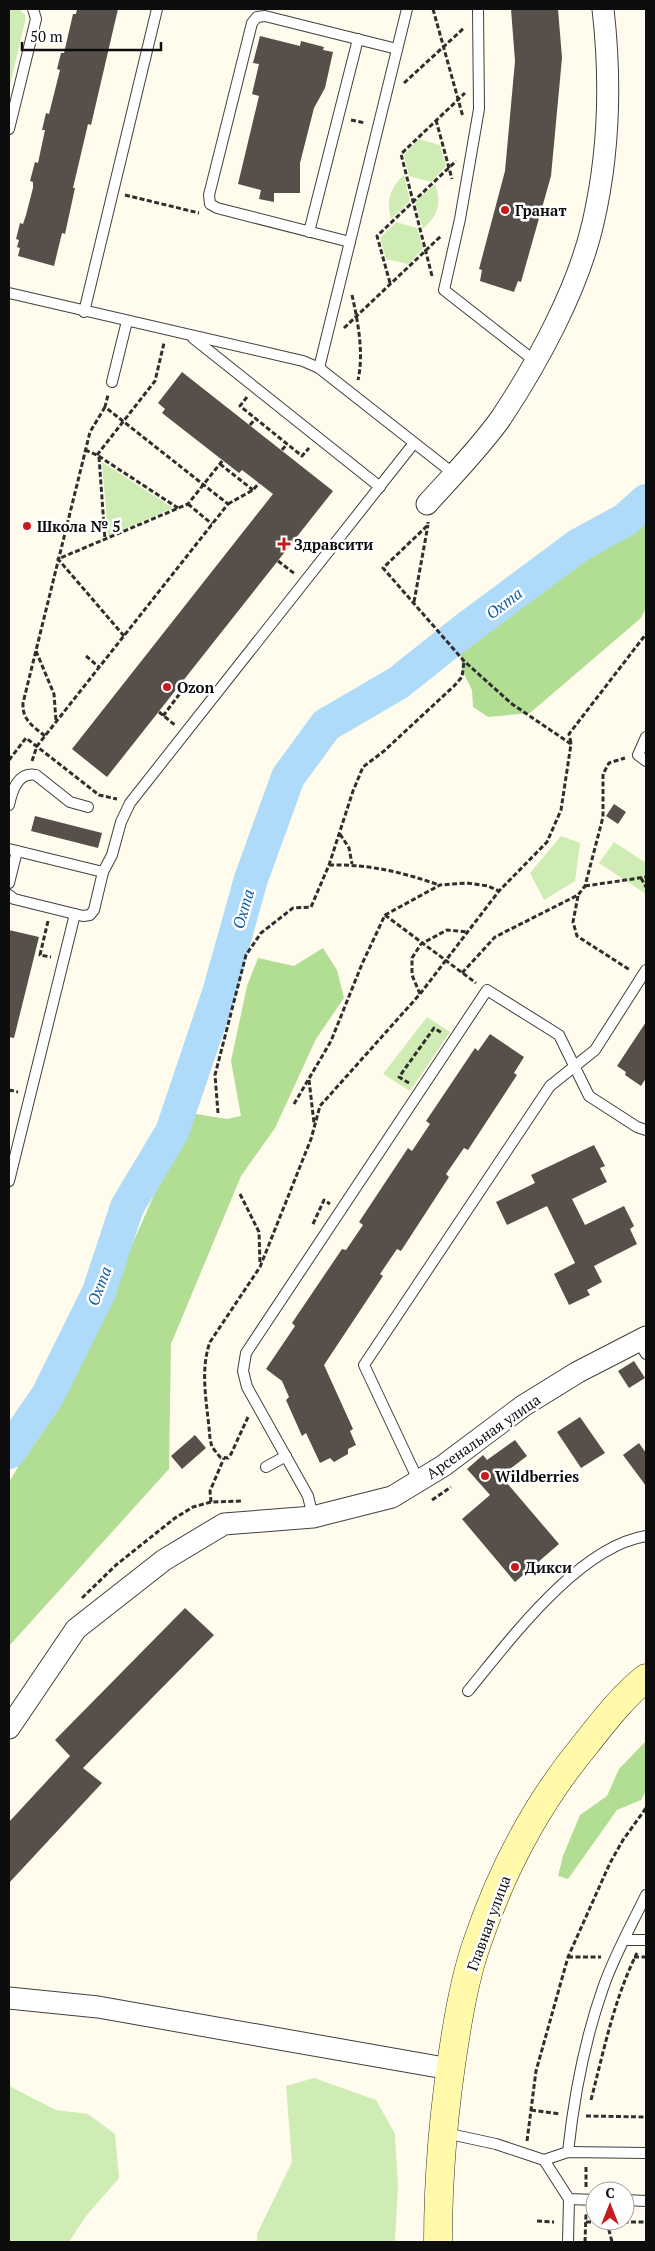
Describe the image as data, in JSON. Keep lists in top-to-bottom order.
{
  "streets": {
    "main road": ["Главная улица"],
    "street": ["Арсенальная улица"]
  },
  "water": ["Охта"],
  "places": {
    "other": [
      "Гранат",
      "Школа № 5",
      "Ozon",
      "Wildberries",
      "Дикси"
    ],
    "health": ["Здравсити"]
  },
  "scale_bar": "50 m",
  "north": "top"
}
